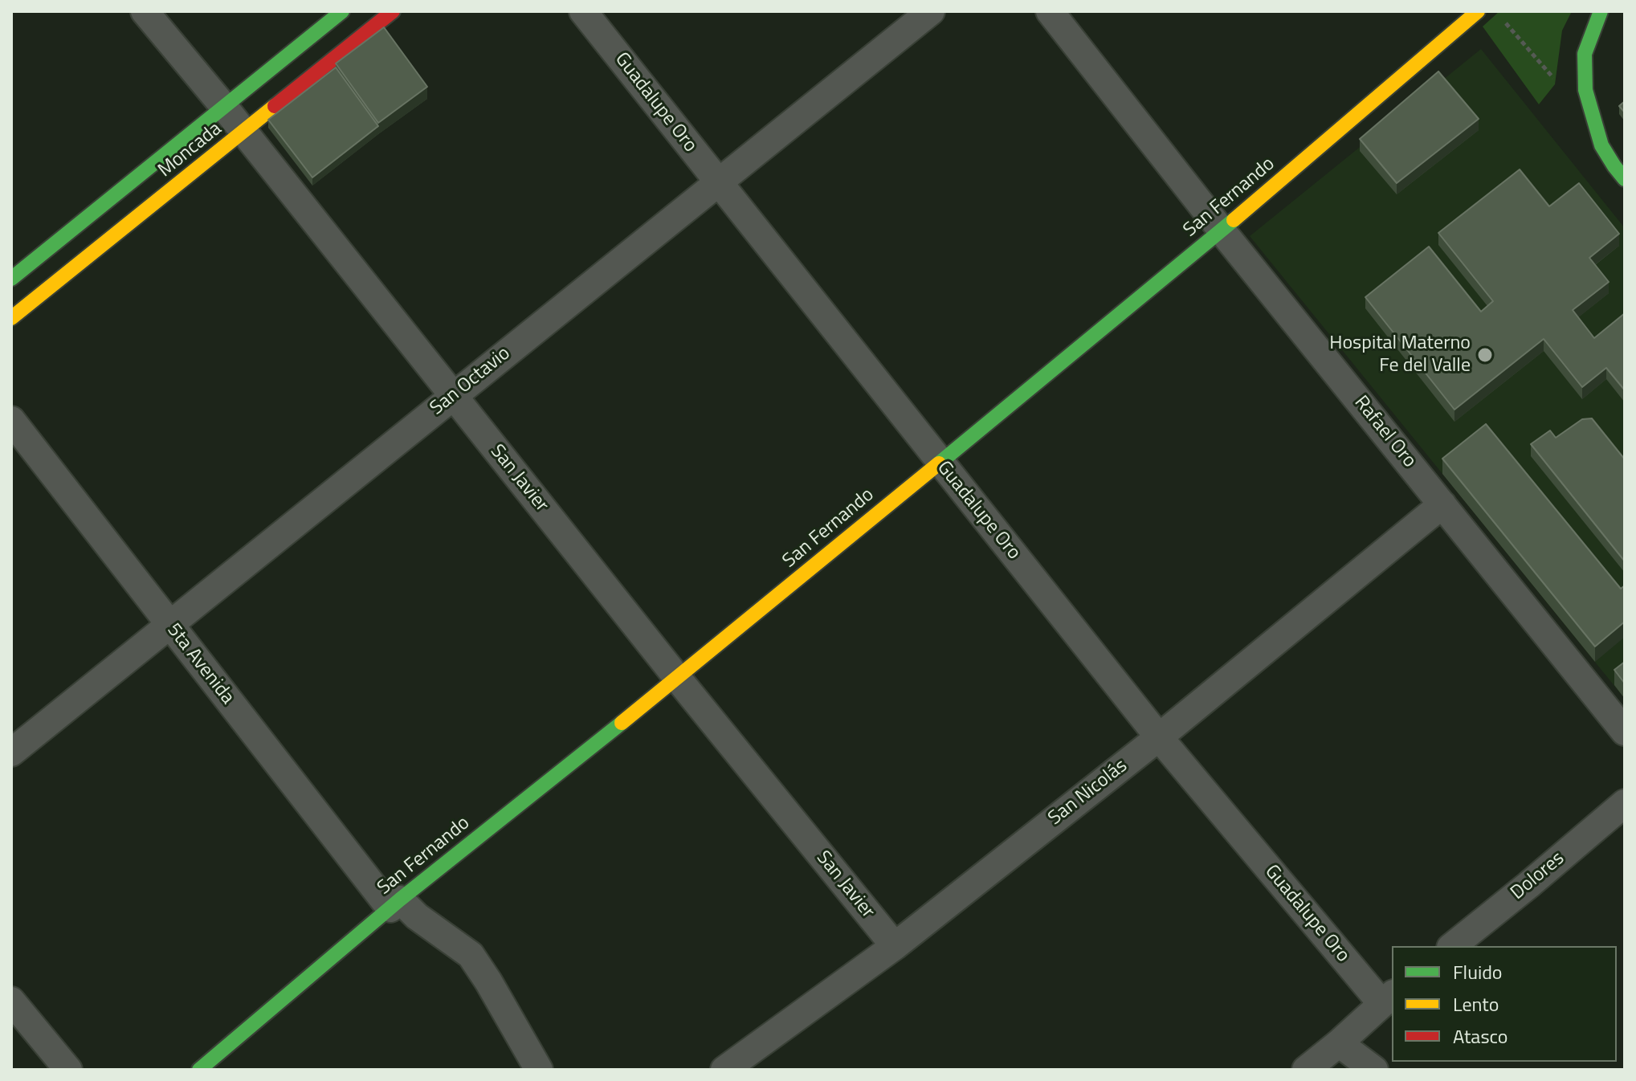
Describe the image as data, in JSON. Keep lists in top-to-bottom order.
{
  "streets": {
    "street": [
      "Guadalupe Oro",
      "Moncada",
      "San Fernando",
      "San Octavio",
      "Rafael Oro",
      "San Javier",
      "5ta Avenida",
      "San Nicolás",
      "Dolores"
    ]
  },
  "crossings": [
    ["Guadalupe Oro", "San Fernando"],
    ["Guadalupe Oro", "San Octavio"],
    ["Guadalupe Oro", "San Nicolás"],
    ["Moncada", "San Javier"],
    ["San Fernando", "Rafael Oro"],
    ["San Fernando", "San Javier"],
    ["San Fernando", "5ta Avenida"],
    ["San Octavio", "San Javier"],
    ["San Octavio", "5ta Avenida"],
    ["Rafael Oro", "San Nicolás"],
    ["San Javier", "San Nicolás"]
  ],
  "places": ["Hospital Materno Fe del Valle"],
  "legend": ["Fluido", "Lento", "Atasco"]
}
